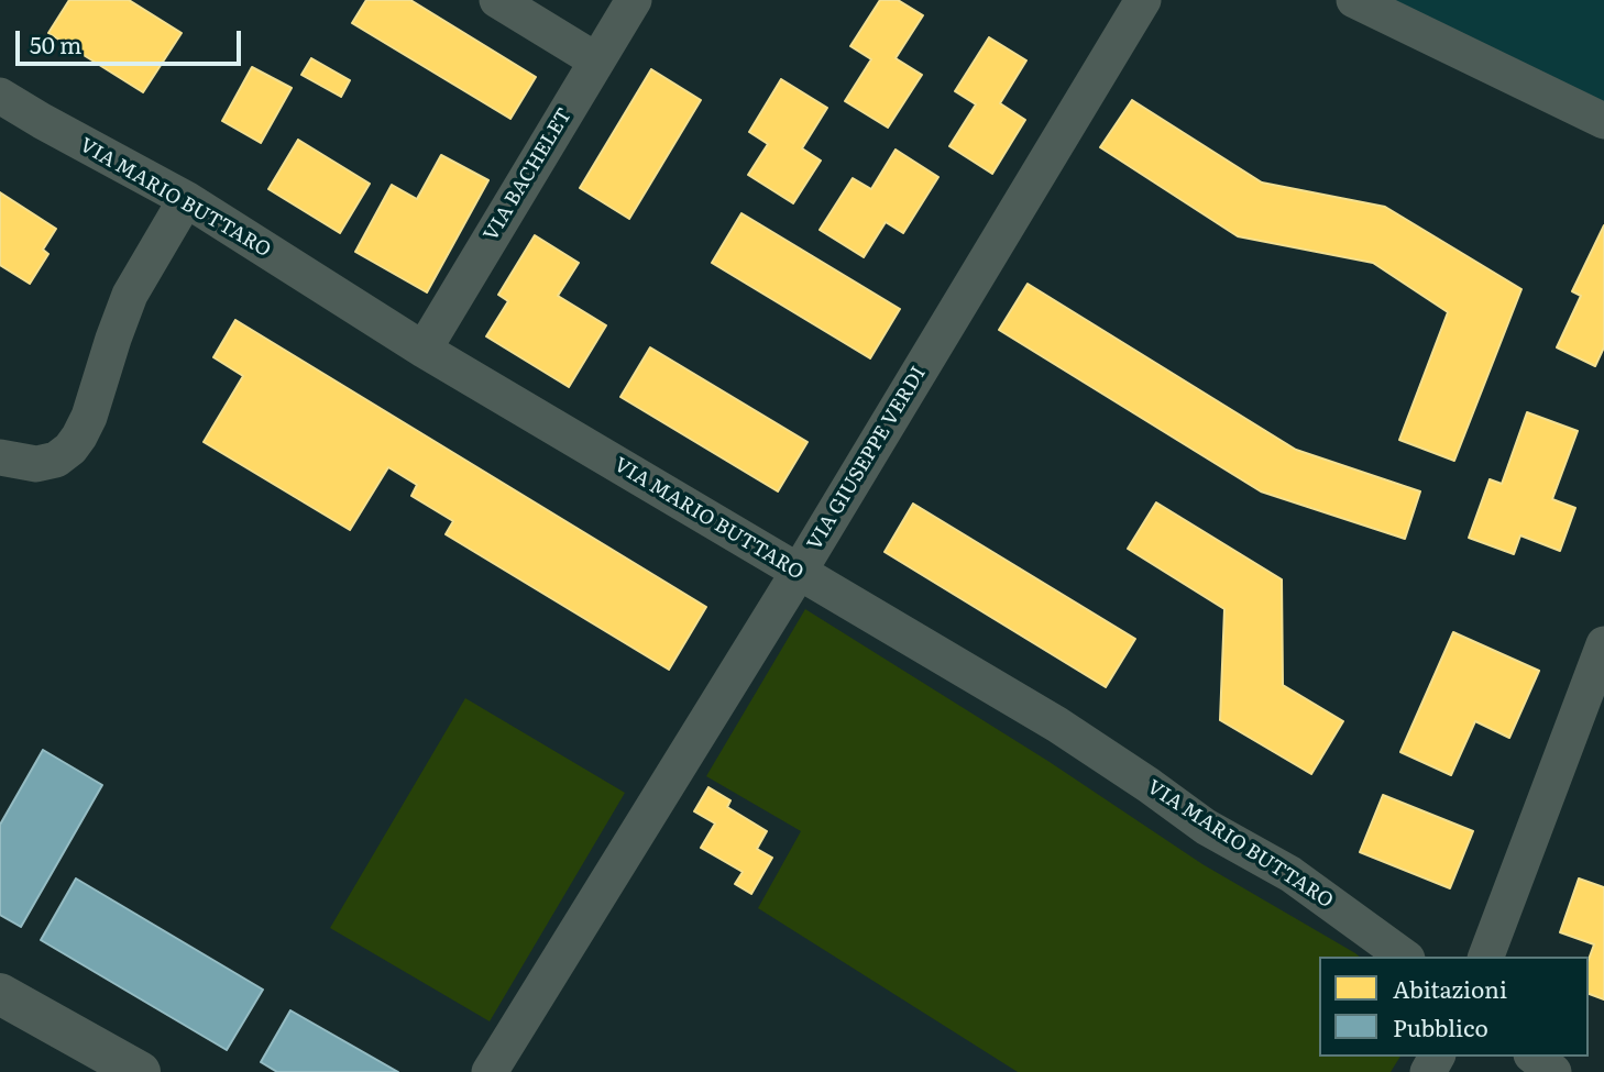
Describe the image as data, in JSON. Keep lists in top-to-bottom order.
{
  "streets": {
    "street": ["VIA BACHELET", "VIA MARIO BUTTARO", "VIA GIUSEPPE VERDI"]
  },
  "crossings": [
    ["VIA BACHELET", "VIA MARIO BUTTARO"],
    ["VIA MARIO BUTTARO", "VIA GIUSEPPE VERDI"]
  ],
  "legend": ["Abitazioni", "Pubblico"],
  "scale_bar": "50 m"
}
